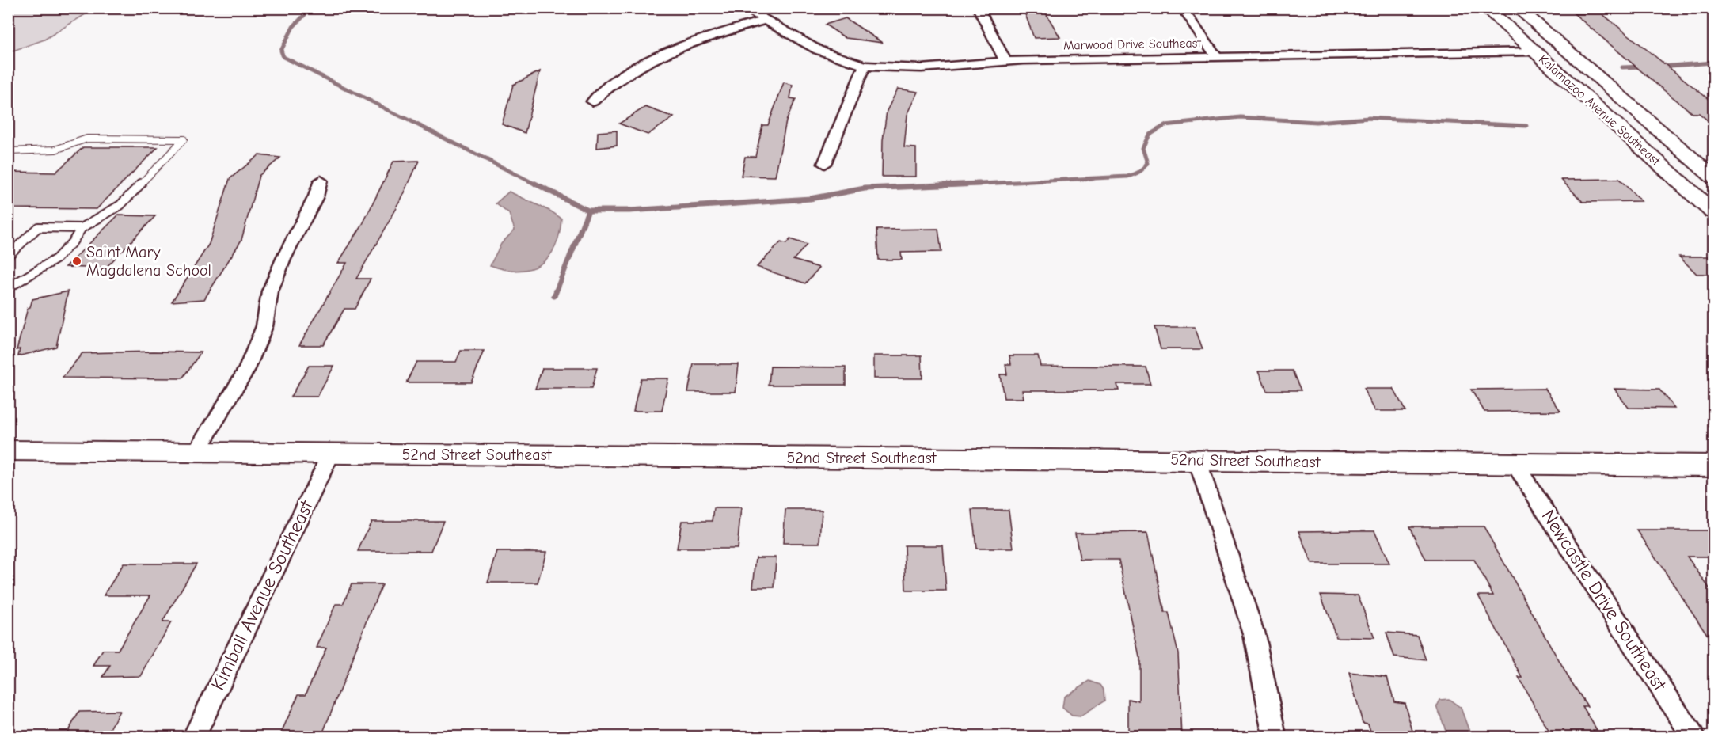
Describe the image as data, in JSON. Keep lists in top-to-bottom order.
{
  "streets": {
    "main road": ["Kalamazoo Avenue Southeast", "52nd Street Southeast"],
    "street": ["Marwood Drive Southeast", "Kimball Avenue Southeast", "Newcastle Drive Southeast"]
  },
  "crossings": [
    ["Marwood Drive Southeast", "Kalamazoo Avenue Southeast"],
    ["52nd Street Southeast", "Kimball Avenue Southeast"],
    ["52nd Street Southeast", "Newcastle Drive Southeast"]
  ],
  "places": ["Saint Mary Magdalena School"]
}
